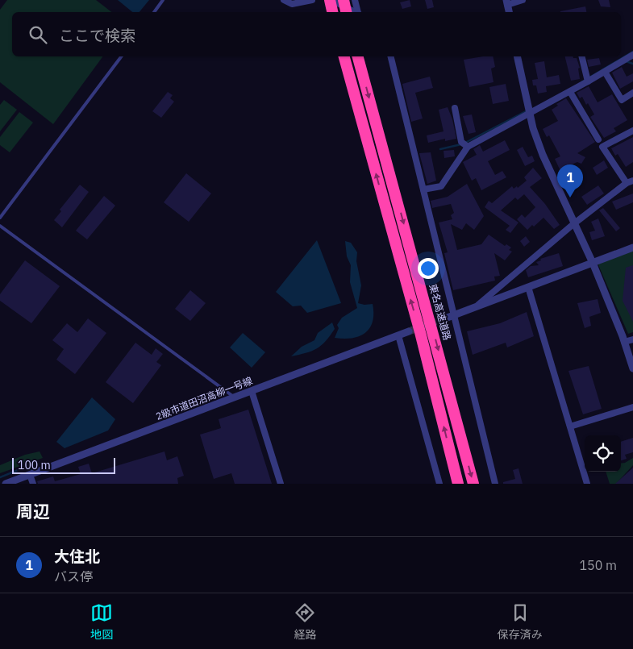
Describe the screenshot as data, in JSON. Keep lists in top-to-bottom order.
{
  "streets": {
    "highway": ["東名高速道路"],
    "street": ["2級市道田沼高柳一号線"]
  },
  "scale_bar": "100 m",
  "page": {
    "search": "ここで検索",
    "pins": "1",
    "scale": "100 m",
    "heading": "周辺",
    "list": [
      {
        "mark": "1",
        "name": "大住北",
        "note": "バス停",
        "value": "150 m"
      }
    ],
    "nav": ["地図", "経路", "保存済み"]
  }
}
